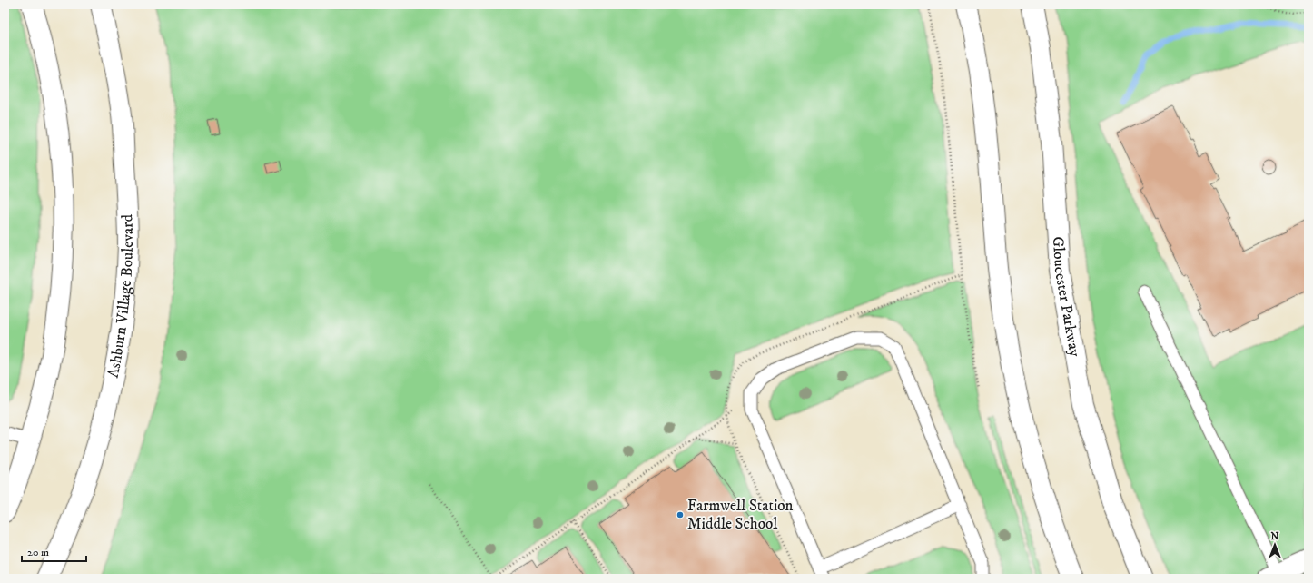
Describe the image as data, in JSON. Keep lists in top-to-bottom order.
{
  "streets": {
    "main road": ["Ashburn Village Boulevard", "Gloucester Parkway"]
  },
  "places": ["Farmwell Station Middle School"],
  "scale_bar": "20 m",
  "north": "top"
}
